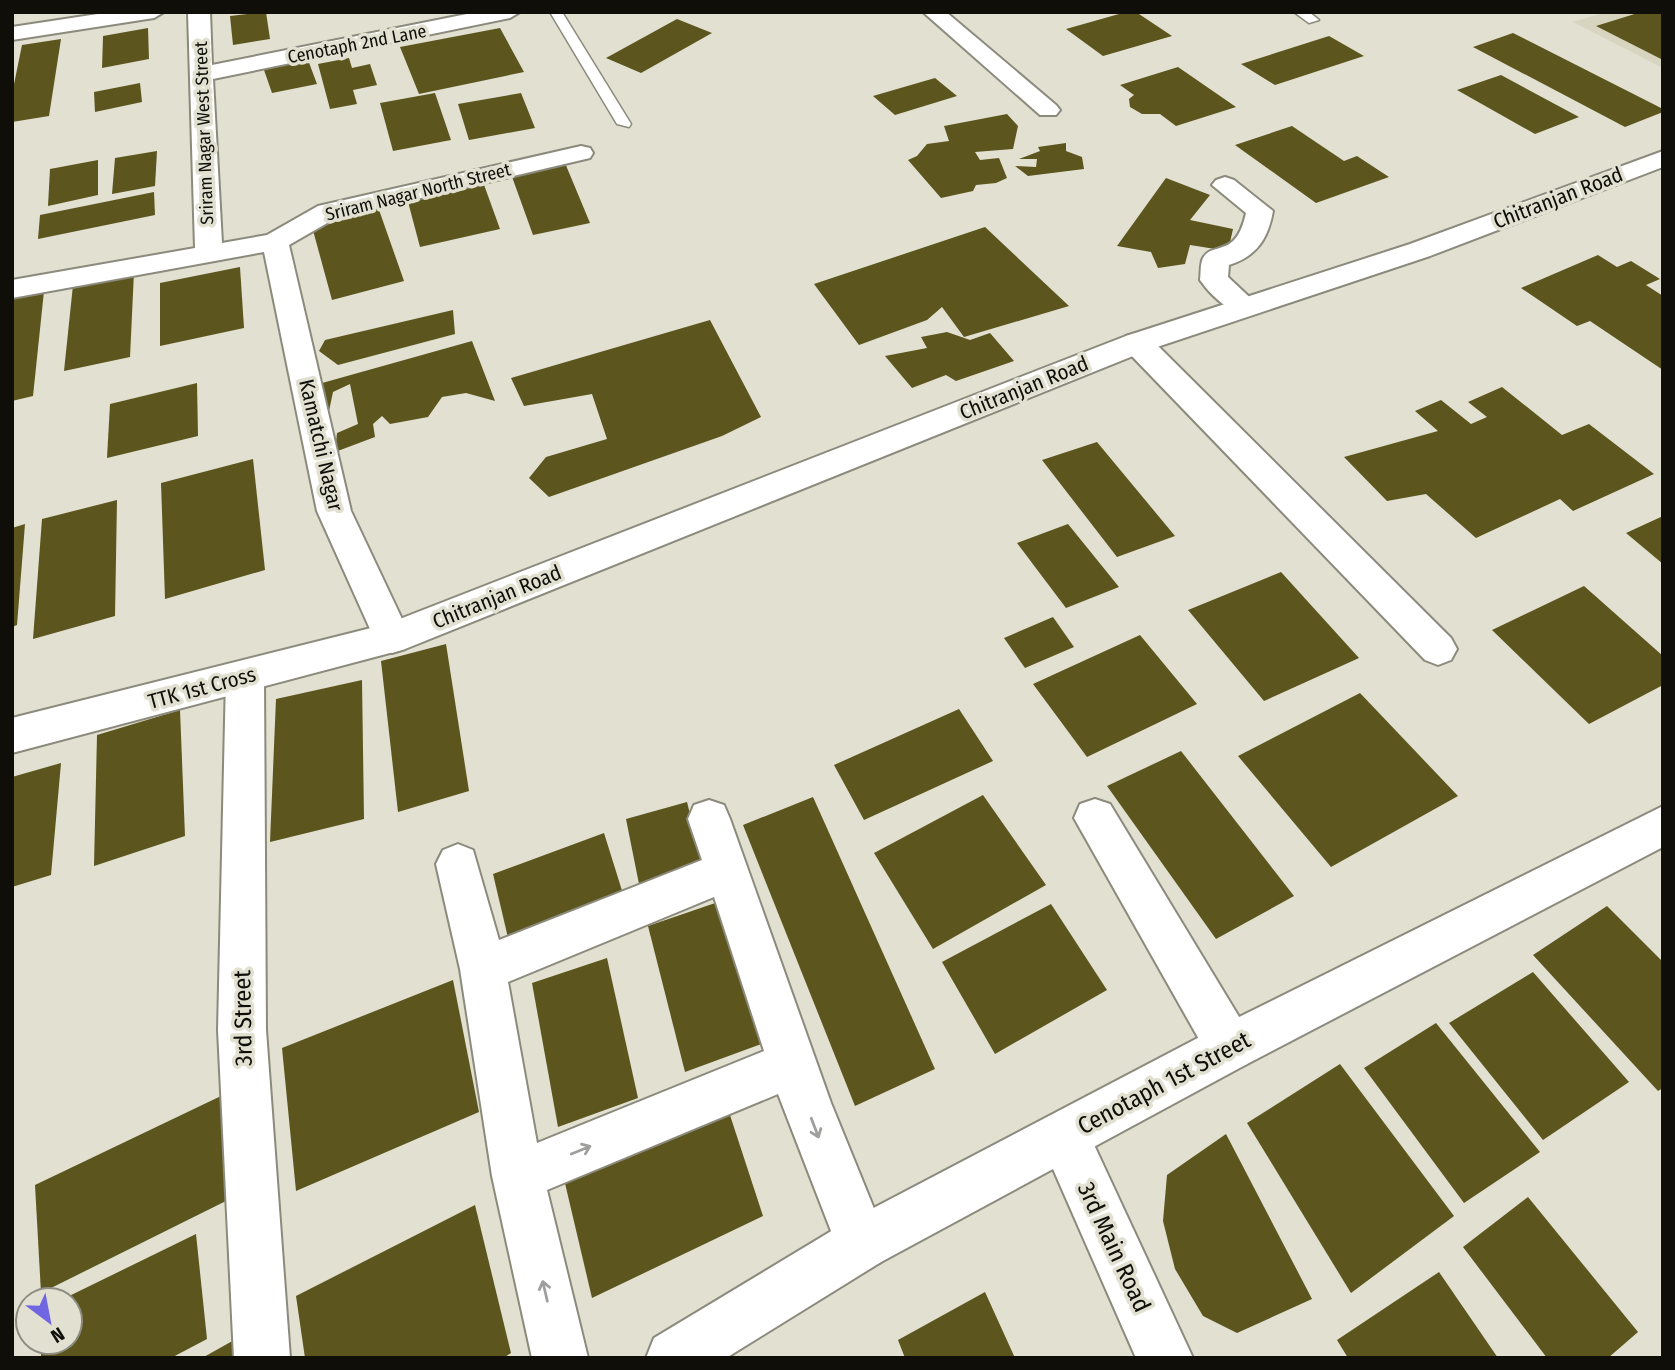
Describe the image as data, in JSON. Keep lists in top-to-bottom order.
{
  "streets": {
    "street": [
      "Cenotaph 2nd Lane",
      "Sriram Nagar West Street",
      "Sriram Nagar North Street",
      "Chitranjan Road",
      "Kamatchi Nagar",
      "TTK 1st Cross",
      "3rd Street",
      "Cenotaph 1st Street",
      "3rd Main Road"
    ]
  },
  "crossings": [
    ["Cenotaph 2nd Lane", "Sriram Nagar West Street"],
    ["Sriram Nagar West Street", "Sriram Nagar North Street"],
    ["Sriram Nagar North Street", "Kamatchi Nagar"],
    ["Chitranjan Road", "Kamatchi Nagar"],
    ["Chitranjan Road", "TTK 1st Cross"],
    ["Kamatchi Nagar", "TTK 1st Cross"],
    ["TTK 1st Cross", "3rd Street"],
    ["Cenotaph 1st Street", "3rd Main Road"]
  ],
  "north": "bottom right"
}
